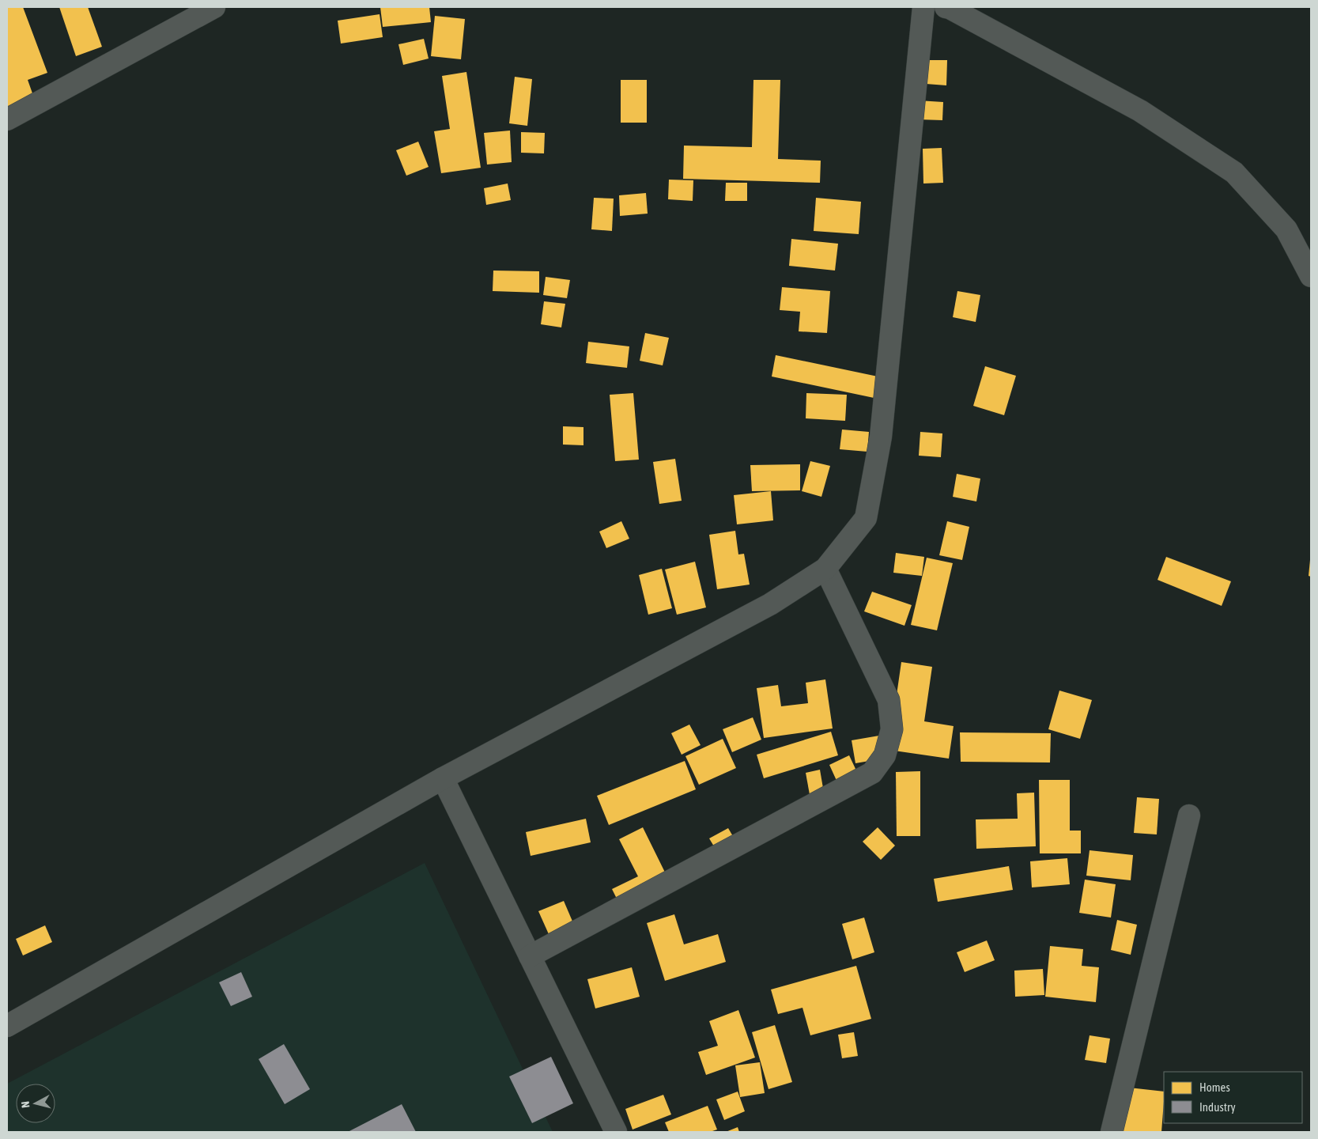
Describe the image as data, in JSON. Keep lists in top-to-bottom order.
{
  "legend": ["Homes", "Industry"],
  "north": "left"
}
